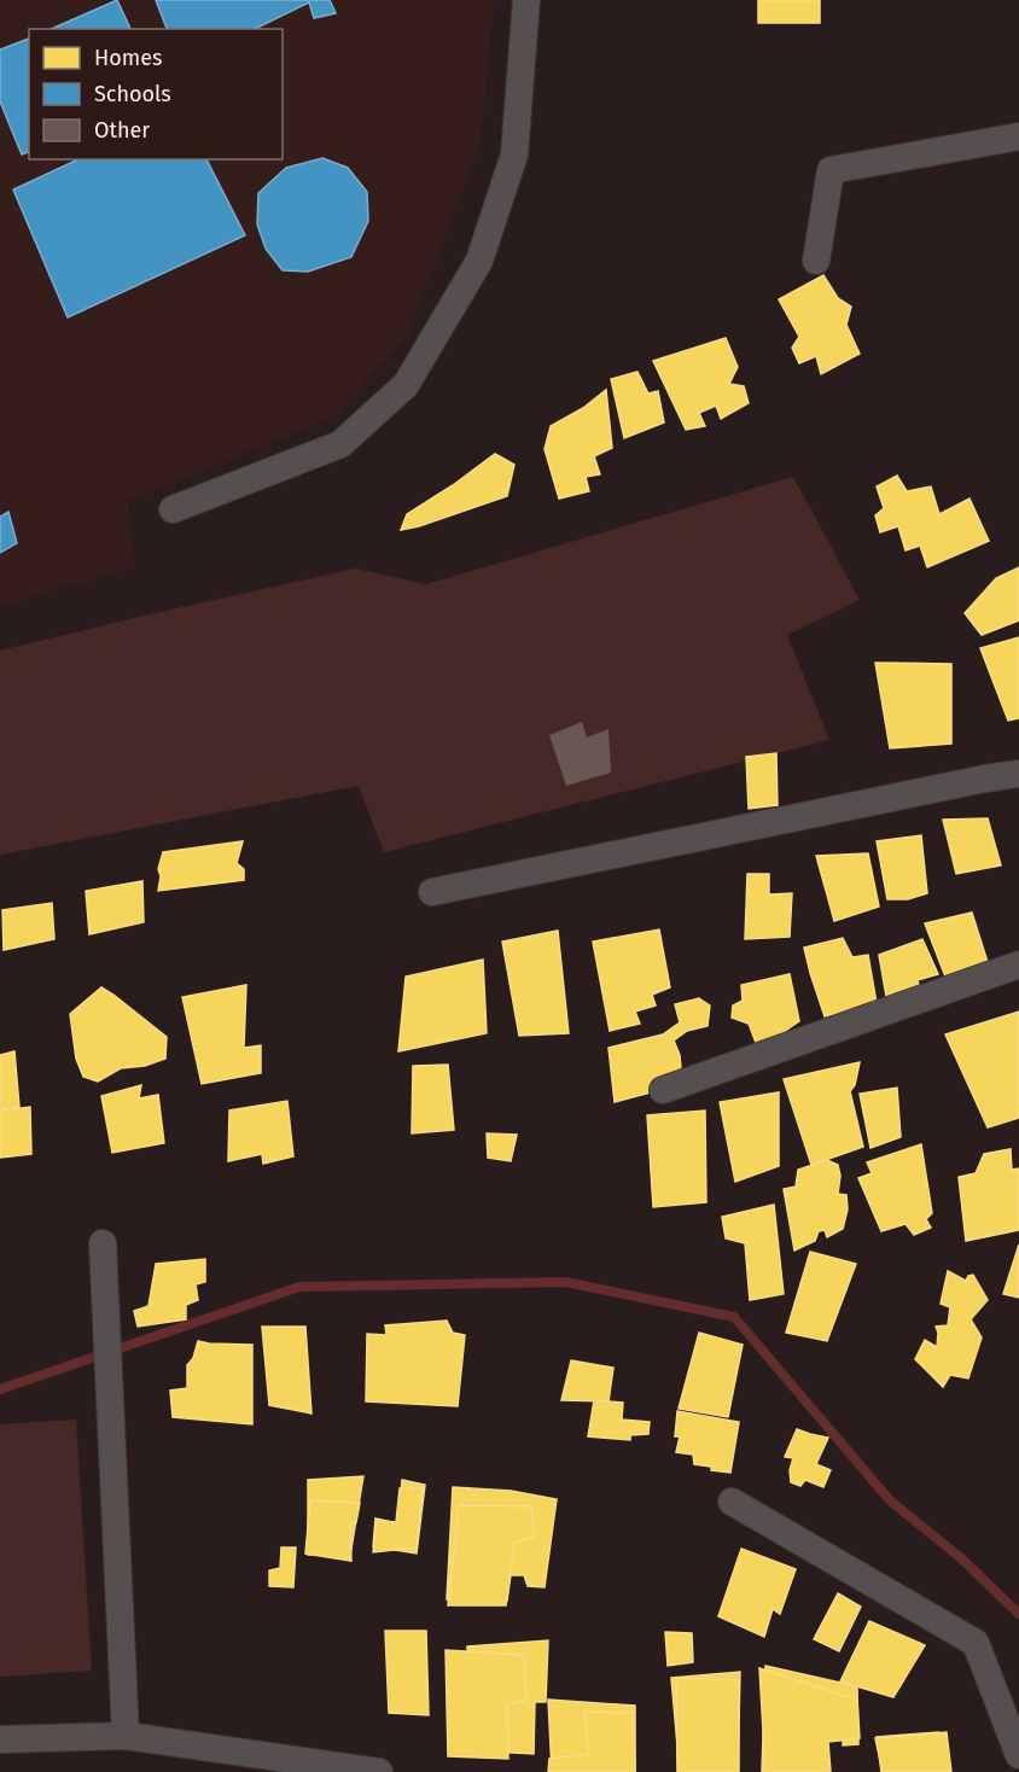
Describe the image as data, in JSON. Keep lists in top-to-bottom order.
{
  "legend": ["Homes", "Schools", "Other"]
}
